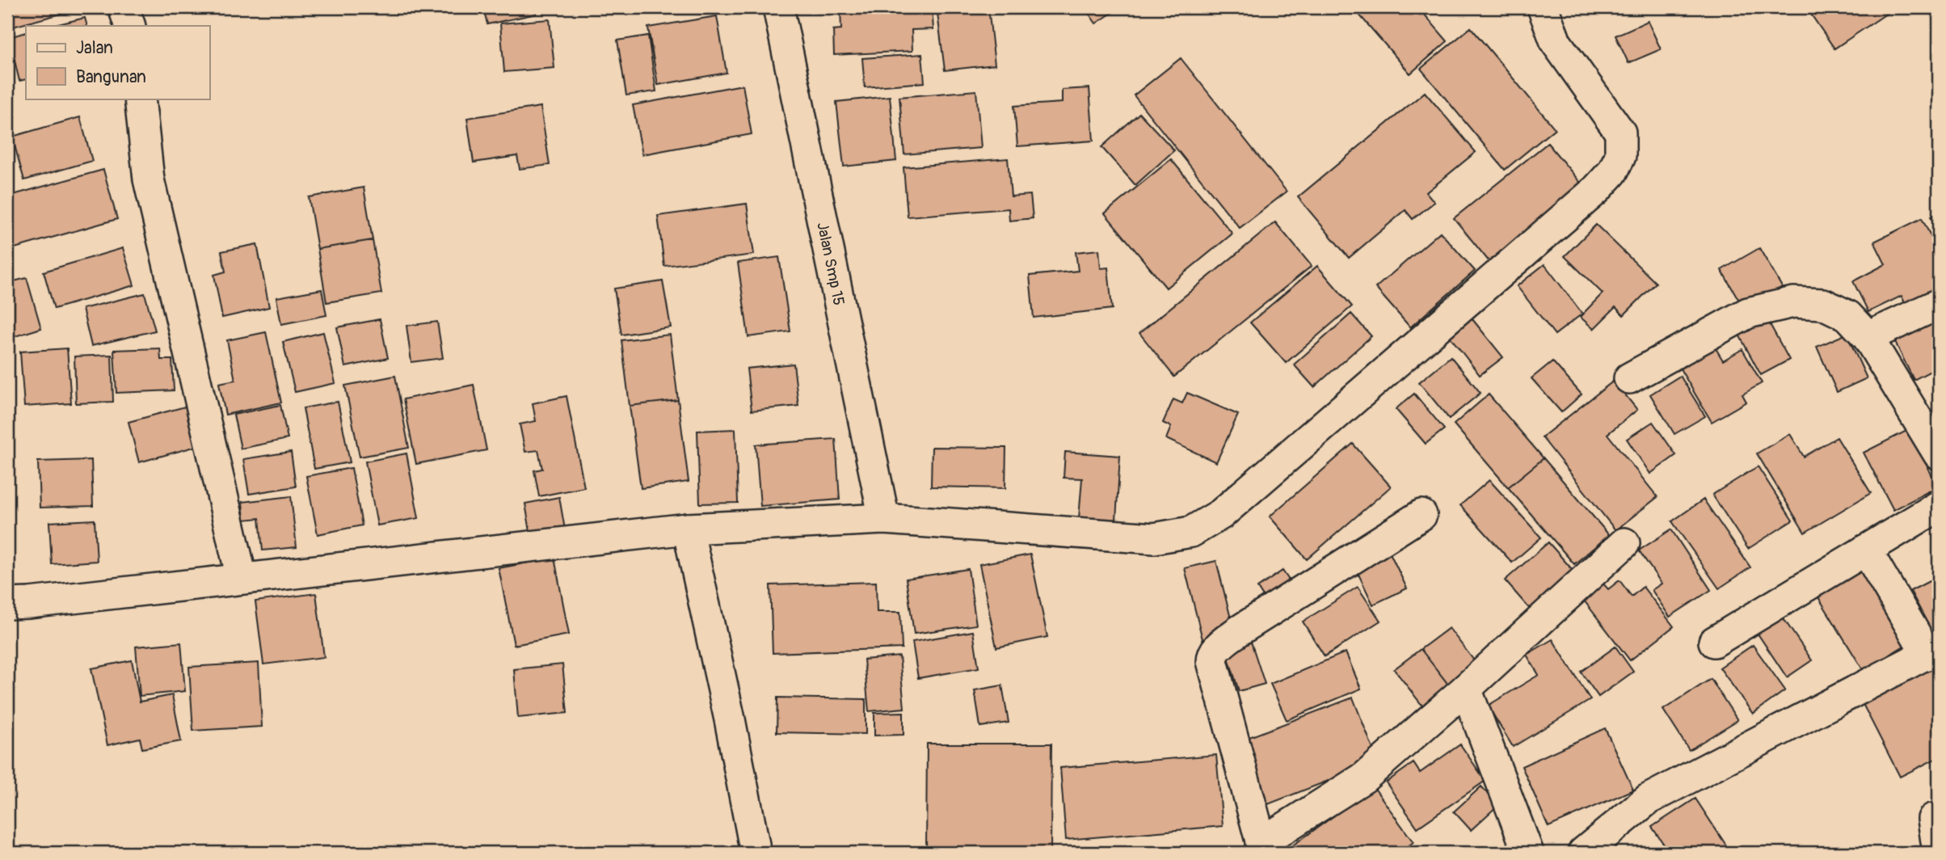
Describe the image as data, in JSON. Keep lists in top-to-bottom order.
{
  "streets": {
    "street": ["Jalan Smp 15"]
  },
  "legend": ["Jalan", "Bangunan"]
}
